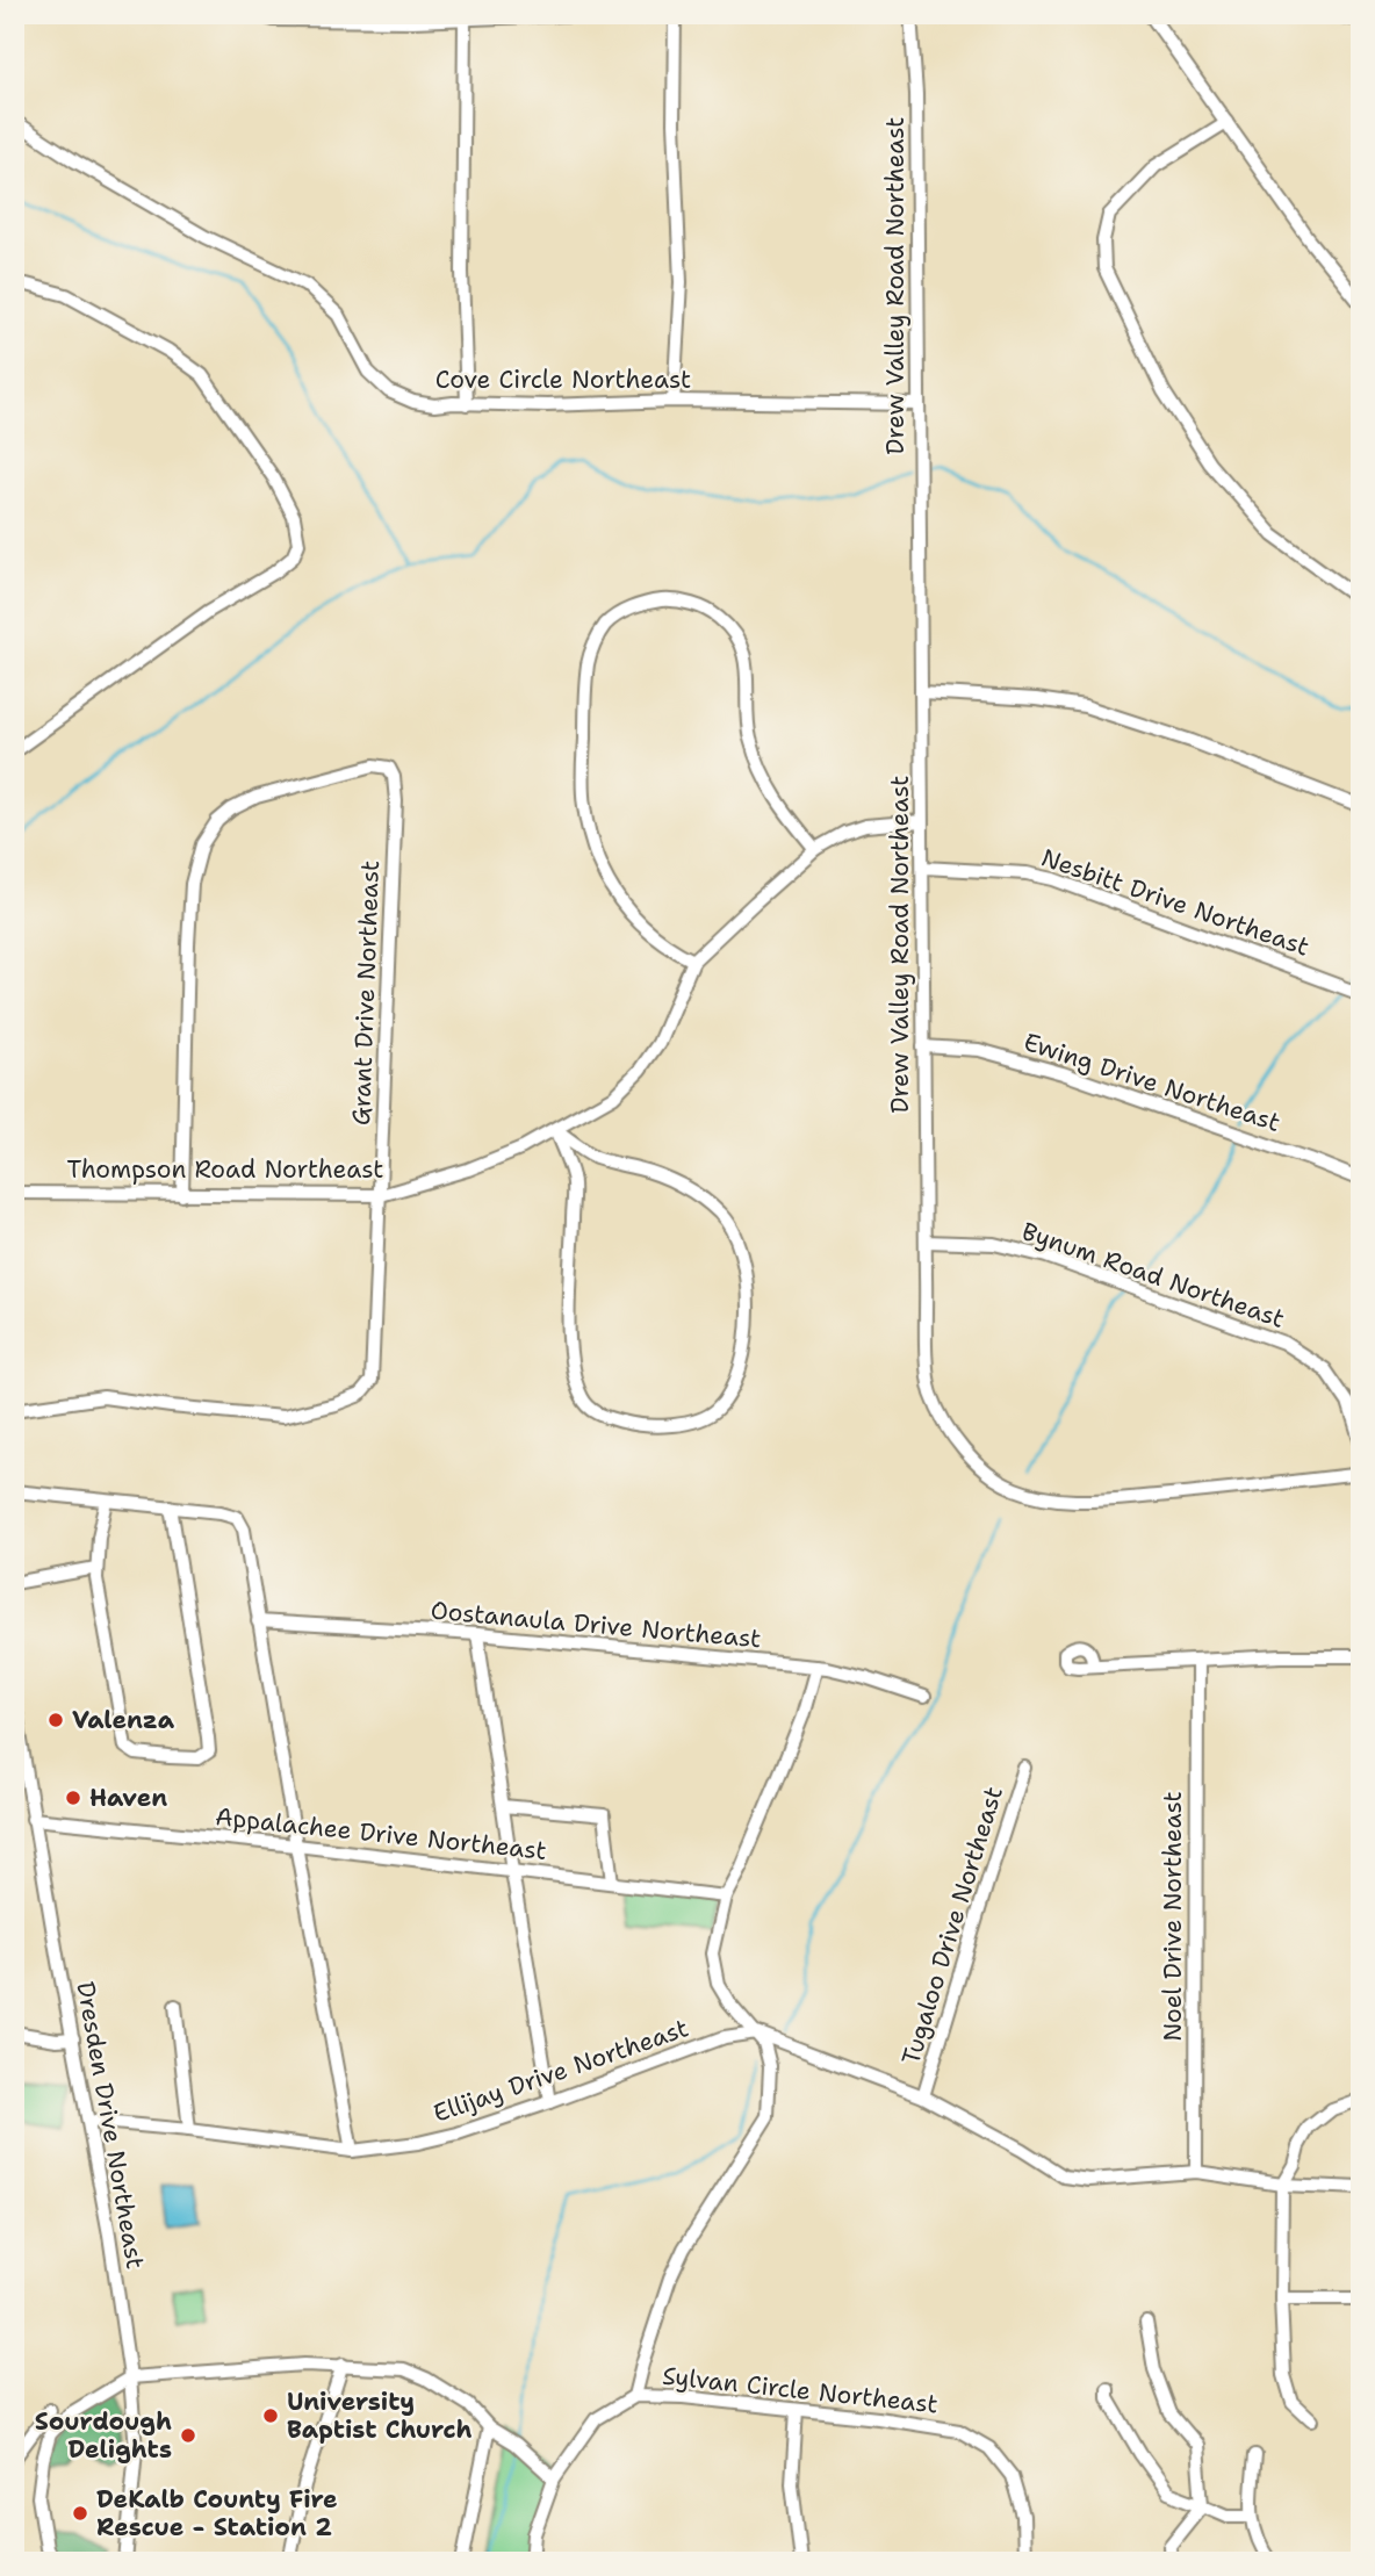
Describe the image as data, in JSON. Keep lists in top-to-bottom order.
{
  "streets": {
    "street": [
      "Drew Valley Road Northeast",
      "Cove Circle Northeast",
      "Nesbitt Drive Northeast",
      "Grant Drive Northeast",
      "Ewing Drive Northeast",
      "Thompson Road Northeast",
      "Bynum Road Northeast",
      "Oostanaula Drive Northeast",
      "Appalachee Drive Northeast",
      "Noel Drive Northeast",
      "Tugaloo Drive Northeast",
      "Ellijay Drive Northeast",
      "Dresden Drive Northeast",
      "Sylvan Circle Northeast"
    ]
  },
  "crossings": [
    ["Drew Valley Road Northeast", "Cove Circle Northeast"],
    ["Drew Valley Road Northeast", "Nesbitt Drive Northeast"],
    ["Drew Valley Road Northeast", "Ewing Drive Northeast"],
    ["Drew Valley Road Northeast", "Thompson Road Northeast"],
    ["Drew Valley Road Northeast", "Bynum Road Northeast"],
    ["Grant Drive Northeast", "Thompson Road Northeast"],
    ["Appalachee Drive Northeast", "Dresden Drive Northeast"],
    ["Ellijay Drive Northeast", "Dresden Drive Northeast"]
  ],
  "places": [
    "Valenza",
    "Haven",
    "University Baptist Church",
    "Sourdough Delights",
    "DeKalb County Fire Rescue - Station 2"
  ]
}
